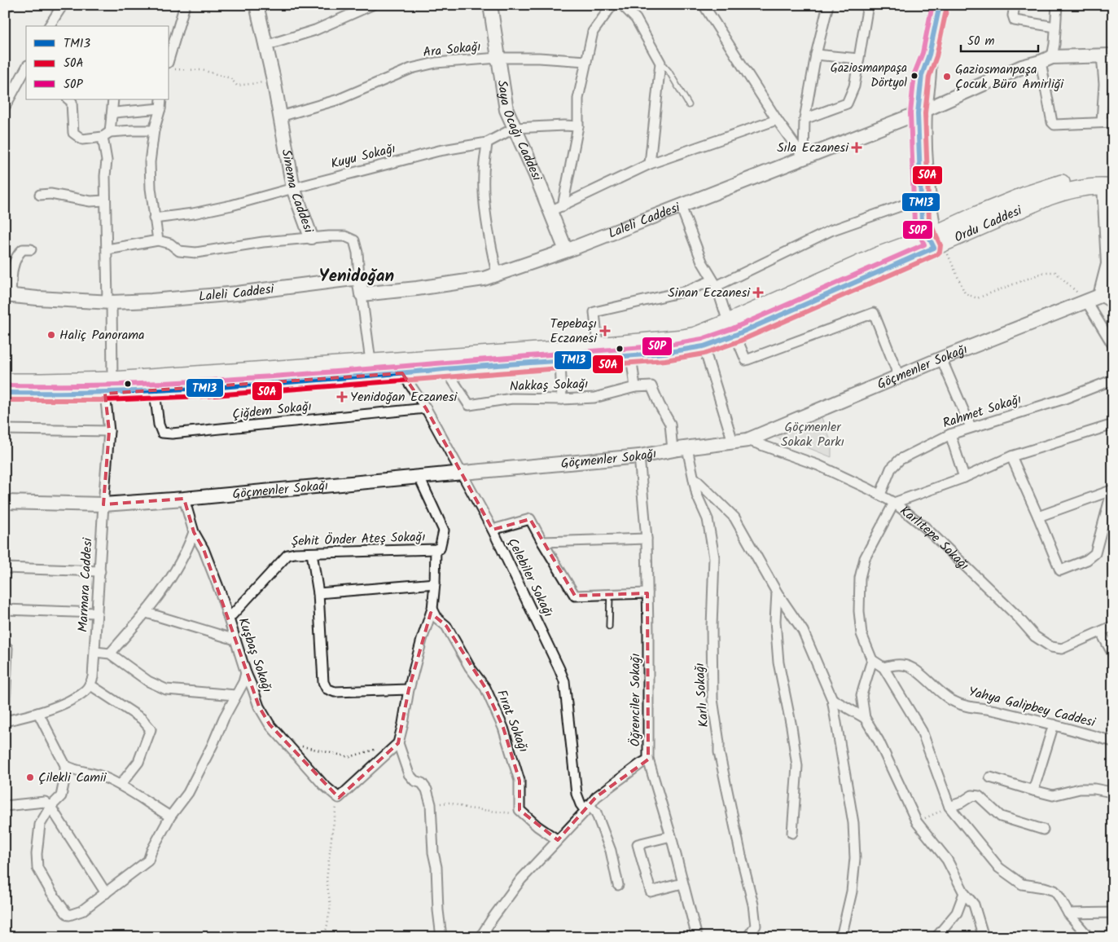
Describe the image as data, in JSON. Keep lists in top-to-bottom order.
{
  "streets": {
    "main road": ["Ordu Caddesi"],
    "street": [
      "Ara Sokağı",
      "Saya Ocağı Caddesi",
      "Kuyu Sokağı",
      "Sinema Caddesi",
      "Laleli Caddesi",
      "Göçmenler Sokağı",
      "Nakkaş Sokağı",
      "Çiğdem Sokağı",
      "Rahmet Sokağı",
      "Karlıtepe Sokağı",
      "Şehit Önder Ateş Sokağı",
      "Çelebiler Sokağı",
      "Marmara Caddesi",
      "Kuşbaş Sokağı",
      "Karlı Sokağı",
      "Öğrenciler Sokağı",
      "Yahya Galipbey Caddesi",
      "Fırat Sokağı"
    ]
  },
  "crossings": [
    ["Ara Sokağı", "Saya Ocağı Caddesi"],
    ["Ara Sokağı", "Sinema Caddesi"],
    ["Saya Ocağı Caddesi", "Kuyu Sokağı"],
    ["Saya Ocağı Caddesi", "Laleli Caddesi"],
    ["Kuyu Sokağı", "Sinema Caddesi"],
    ["Sinema Caddesi", "Laleli Caddesi"],
    ["Sinema Caddesi", "Ordu Caddesi"],
    ["Ordu Caddesi", "Nakkaş Sokağı"],
    ["Ordu Caddesi", "Çiğdem Sokağı"],
    ["Ordu Caddesi", "Çelebiler Sokağı"],
    ["Ordu Caddesi", "Marmara Caddesi"],
    ["Göçmenler Sokağı", "Nakkaş Sokağı"],
    ["Göçmenler Sokağı", "Karlıtepe Sokağı"],
    ["Göçmenler Sokağı", "Şehit Önder Ateş Sokağı"],
    ["Göçmenler Sokağı", "Çelebiler Sokağı"],
    ["Göçmenler Sokağı", "Marmara Caddesi"],
    ["Göçmenler Sokağı", "Kuşbaş Sokağı"],
    ["Göçmenler Sokağı", "Karlı Sokağı"],
    ["Göçmenler Sokağı", "Öğrenciler Sokağı"],
    ["Çiğdem Sokağı", "Çelebiler Sokağı"],
    ["Rahmet Sokağı", "Karlıtepe Sokağı"],
    ["Şehit Önder Ateş Sokağı", "Kuşbaş Sokağı"]
  ],
  "districts": ["Yenidoğan"],
  "parks": ["Göçmenler Sokak Parkı"],
  "places": {
    "other": [
      "Gaziosmanpaşa Dörtyol",
      "Gaziosmanpaşa Çocuk Büro Amirliği",
      "Haliç Panorama",
      "Çilekli Camii"
    ],
    "health": [
      "Sıla Eczanesi",
      "Sinan Eczanesi",
      "Tepebaşı Eczanesi",
      "Yenidoğan Eczanesi"
    ]
  },
  "lines": ["transit line TM13", "transit line 50P", "transit line 50A"],
  "legend": ["TM13", "50A", "50P"],
  "scale_bar": "50 m"
}
